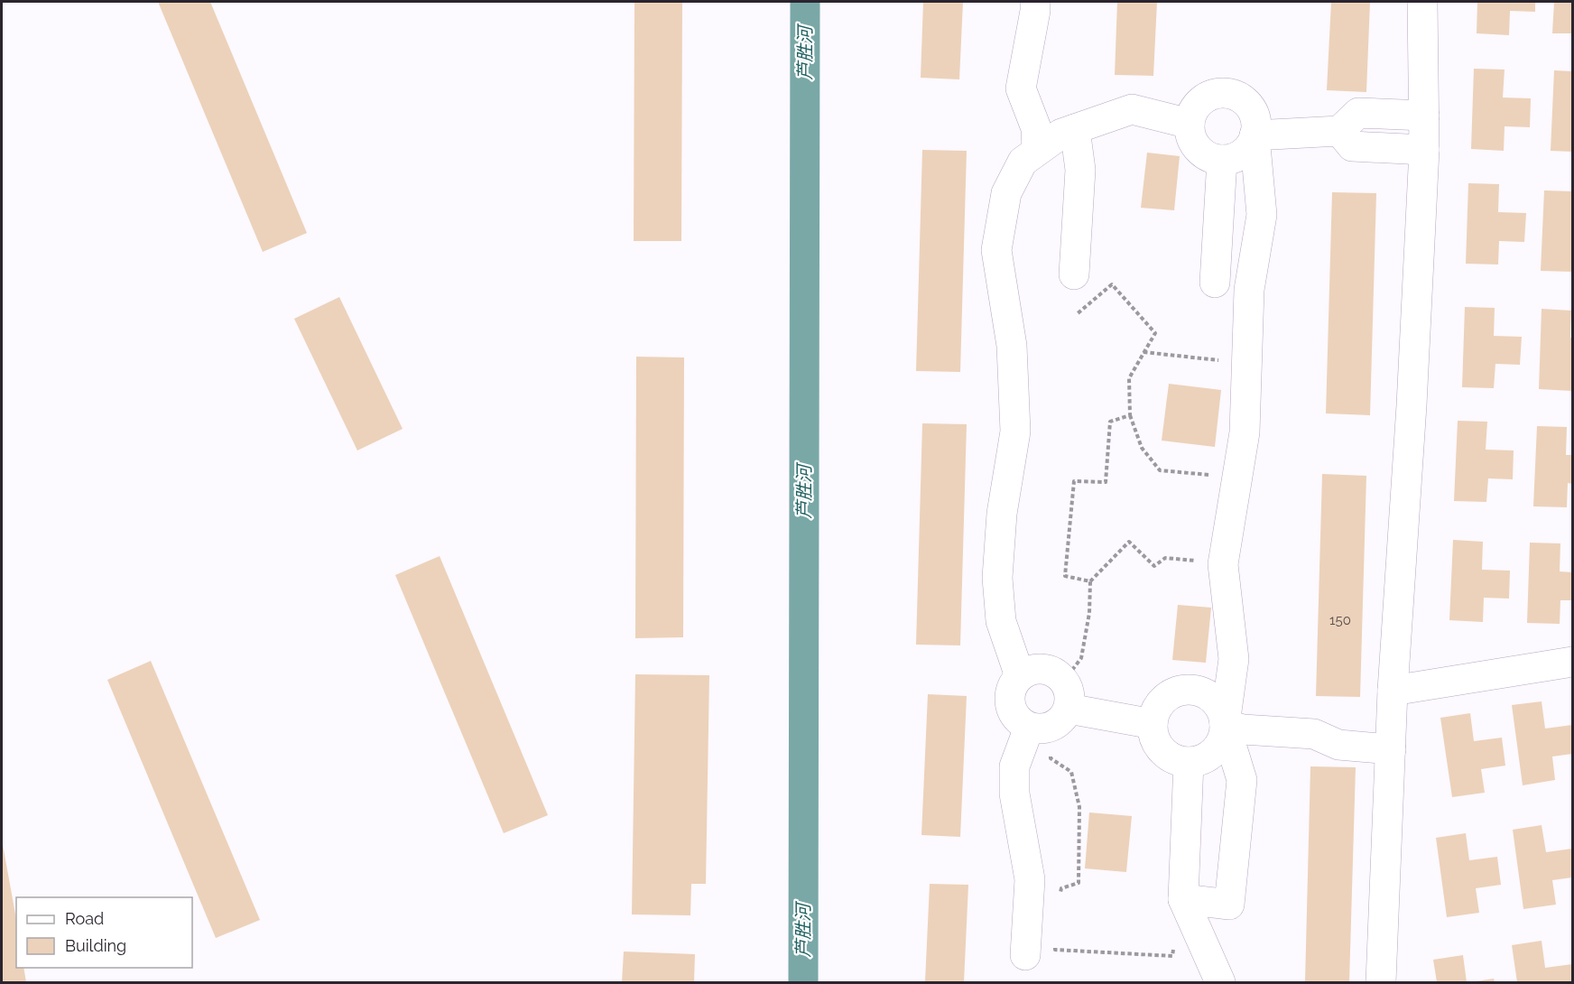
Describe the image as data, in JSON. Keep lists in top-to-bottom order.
{
  "water": ["芦胜河"],
  "house_numbers": ["150"],
  "legend": ["Road", "Building"]
}
